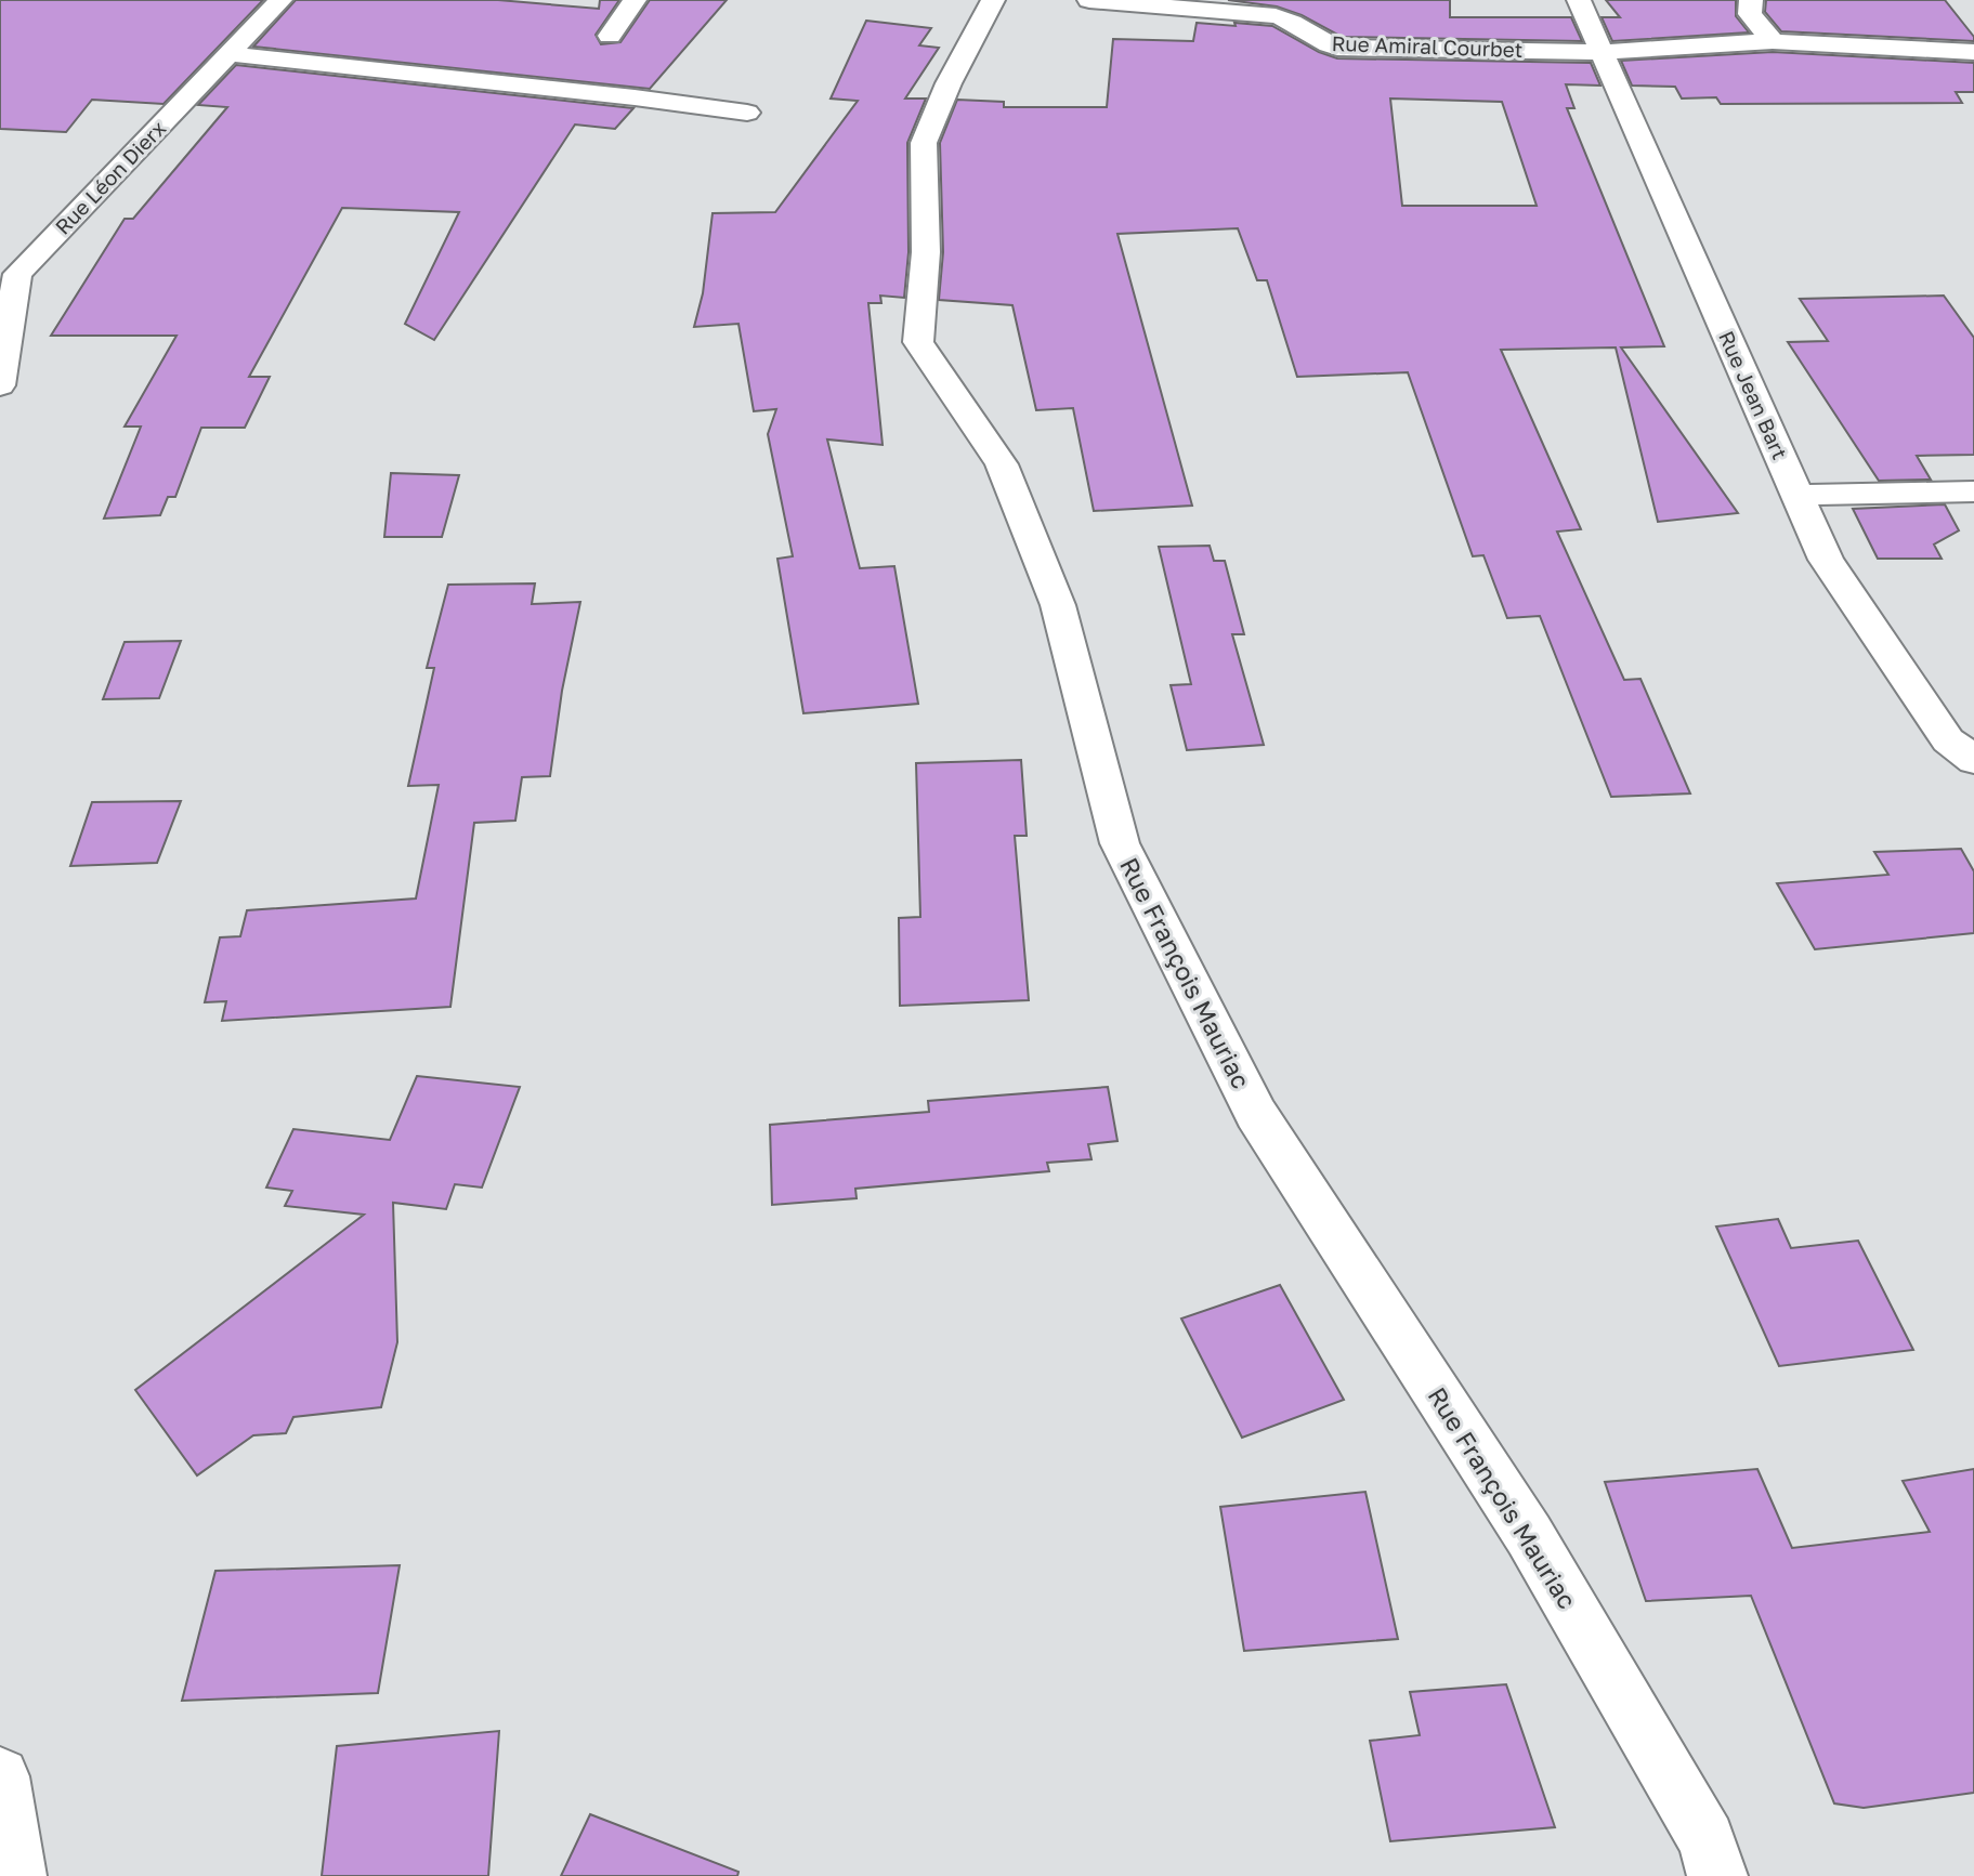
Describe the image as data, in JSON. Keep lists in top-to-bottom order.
{
  "streets": {
    "street": [
      "Rue Amiral Courbet",
      "Rue Léon Dierx",
      "Rue Jean Bart",
      "Rue François Mauriac"
    ]
  },
  "crossings": [
    ["Rue Amiral Courbet", "Rue Jean Bart"]
  ]
}
